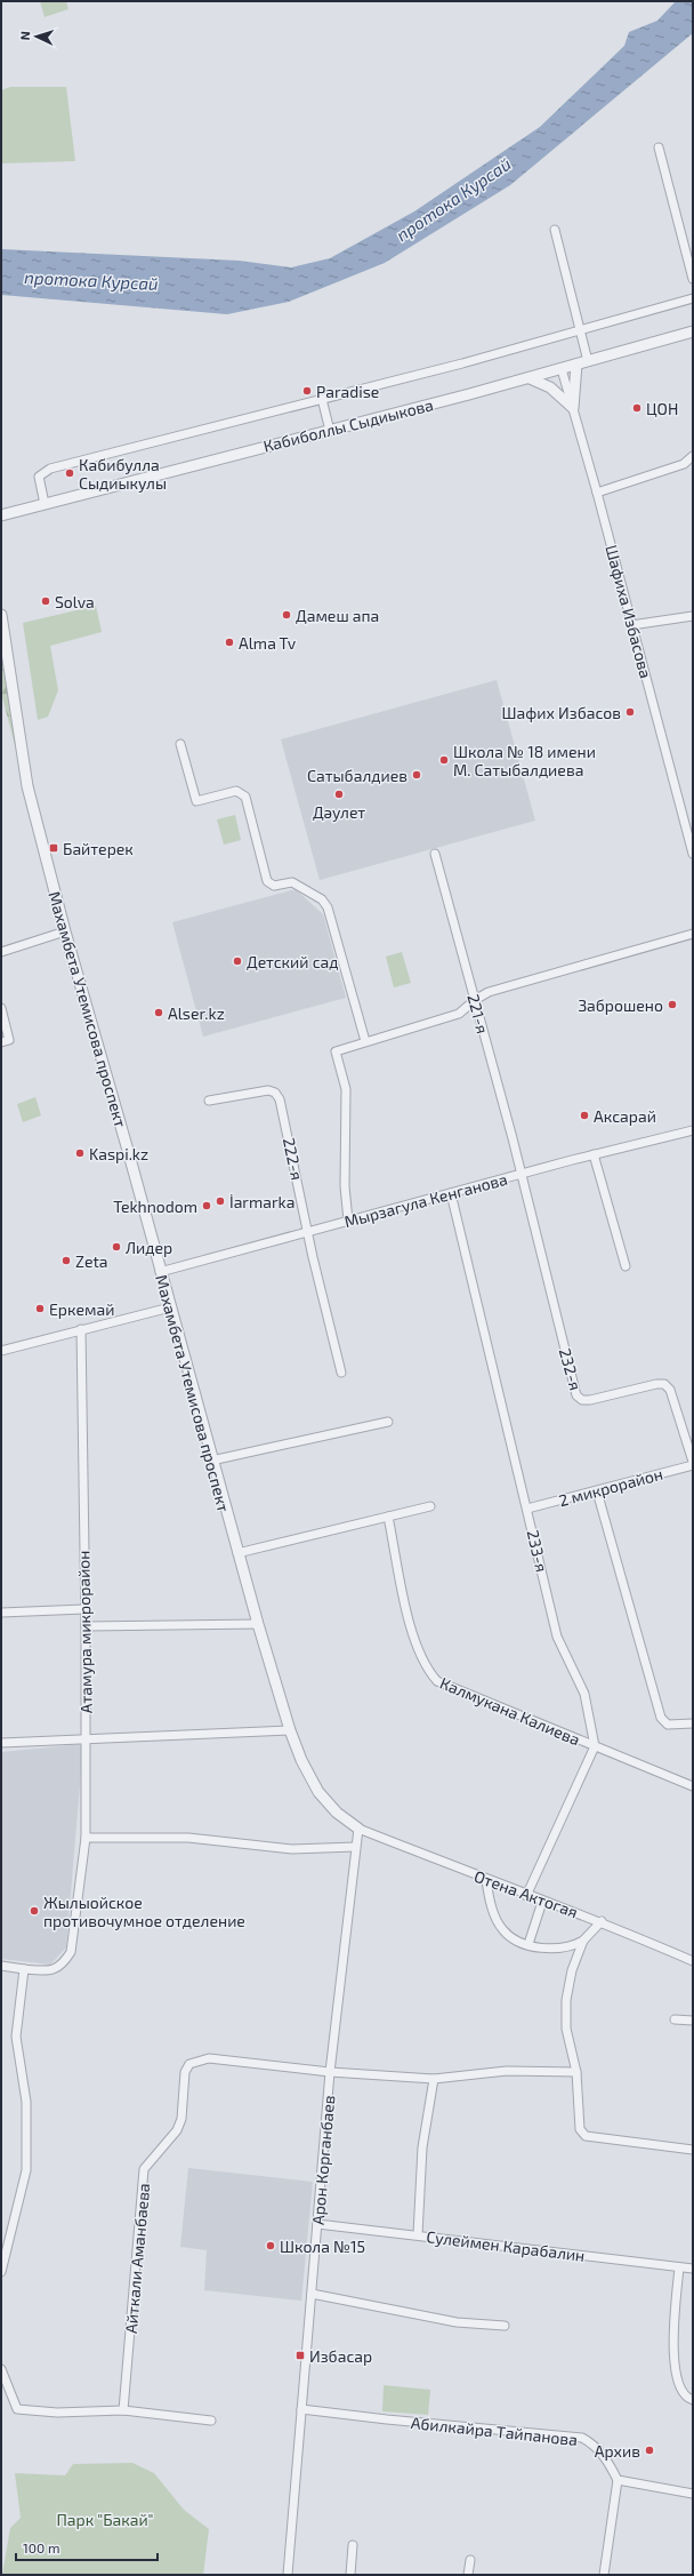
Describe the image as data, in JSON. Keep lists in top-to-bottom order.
{
  "streets": {
    "street": [
      "Кабиболлы Сыдиыкова",
      "Шафиха Избасова",
      "Махамбета Утемисова проспект",
      "221-я",
      "222-я",
      "Мырзагула Кенганова",
      "232-я",
      "2 микрорайон",
      "233-я",
      "Атамура микрорайон",
      "Калмукана Калиева",
      "Отена Актогая",
      "Арон Корганбаев",
      "Сулеймен Карабалин",
      "Айткали Аманбаева",
      "Абилкайра Тайпанова"
    ]
  },
  "crossings": [
    ["Кабиболлы Сыдиыкова", "Шафиха Избасова"],
    ["Махамбета Утемисова проспект", "Мырзагула Кенганова"],
    ["Махамбета Утемисова проспект", "Отена Актогая"],
    ["Махамбета Утемисова проспект", "Арон Корганбаев"],
    ["221-я", "Мырзагула Кенганова"],
    ["221-я", "232-я"],
    ["222-я", "Мырзагула Кенганова"],
    ["Мырзагула Кенганова", "232-я"],
    ["Мырзагула Кенганова", "233-я"],
    ["232-я", "2 микрорайон"],
    ["2 микрорайон", "233-я"],
    ["233-я", "Калмукана Калиева"],
    ["Отена Актогая", "Арон Корганбаев"],
    ["Арон Корганбаев", "Сулеймен Карабалин"],
    ["Арон Корганбаев", "Айткали Аманбаева"],
    ["Арон Корганбаев", "Абилкайра Тайпанова"]
  ],
  "water": ["протока Курсай"],
  "parks": ["Парк \"Бакай\""],
  "places": {
    "other": [
      "Paradise",
      "ЦОН",
      "Кабибулла Сыдиыкулы",
      "Solva",
      "Дамеш апа",
      "Alma Tv",
      "Шафих Избасов",
      "Школа № 18 имени М. Сатыбалдиева",
      "Сатыбалдиев",
      "Дәулет",
      "Детский сад",
      "Заброшено",
      "Alser.kz",
      "Аксарай",
      "Kaspi.kz",
      "İarmarka",
      "Tekhnodom",
      "Лидер",
      "Zeta",
      "Еркемай",
      "Жылыойское противочумное отделение",
      "Школа №15",
      "Архив"
    ],
    "transit": ["Байтерек", "Избасар"]
  },
  "scale_bar": "100 m",
  "north": "left"
}
